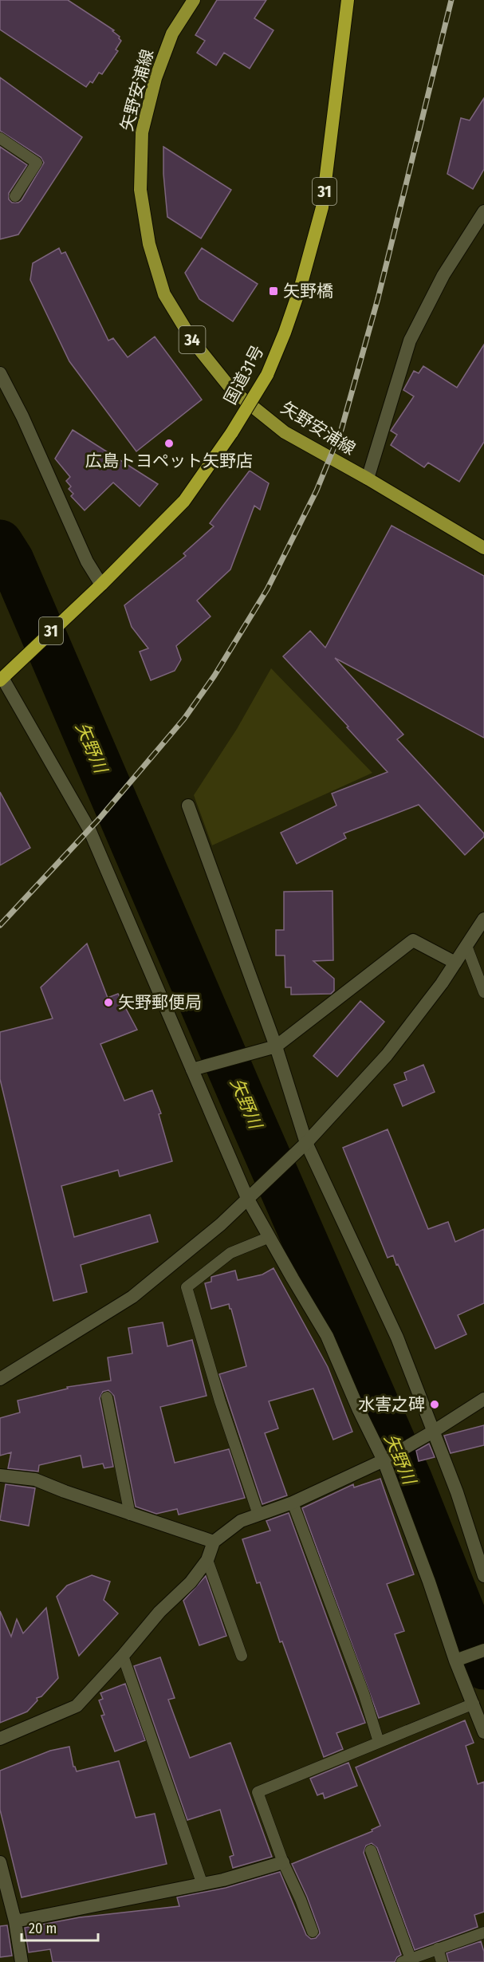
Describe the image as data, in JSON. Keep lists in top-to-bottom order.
{
  "streets": {
    "highway": ["31", "国道31号"],
    "main road": ["矢野安浦線", "34"]
  },
  "water": ["矢野川"],
  "places": {
    "transit": ["矢野橋"],
    "other": ["広島トヨペット矢野店", "矢野郵便局", "水害之碑"]
  },
  "scale_bar": "20 m"
}
